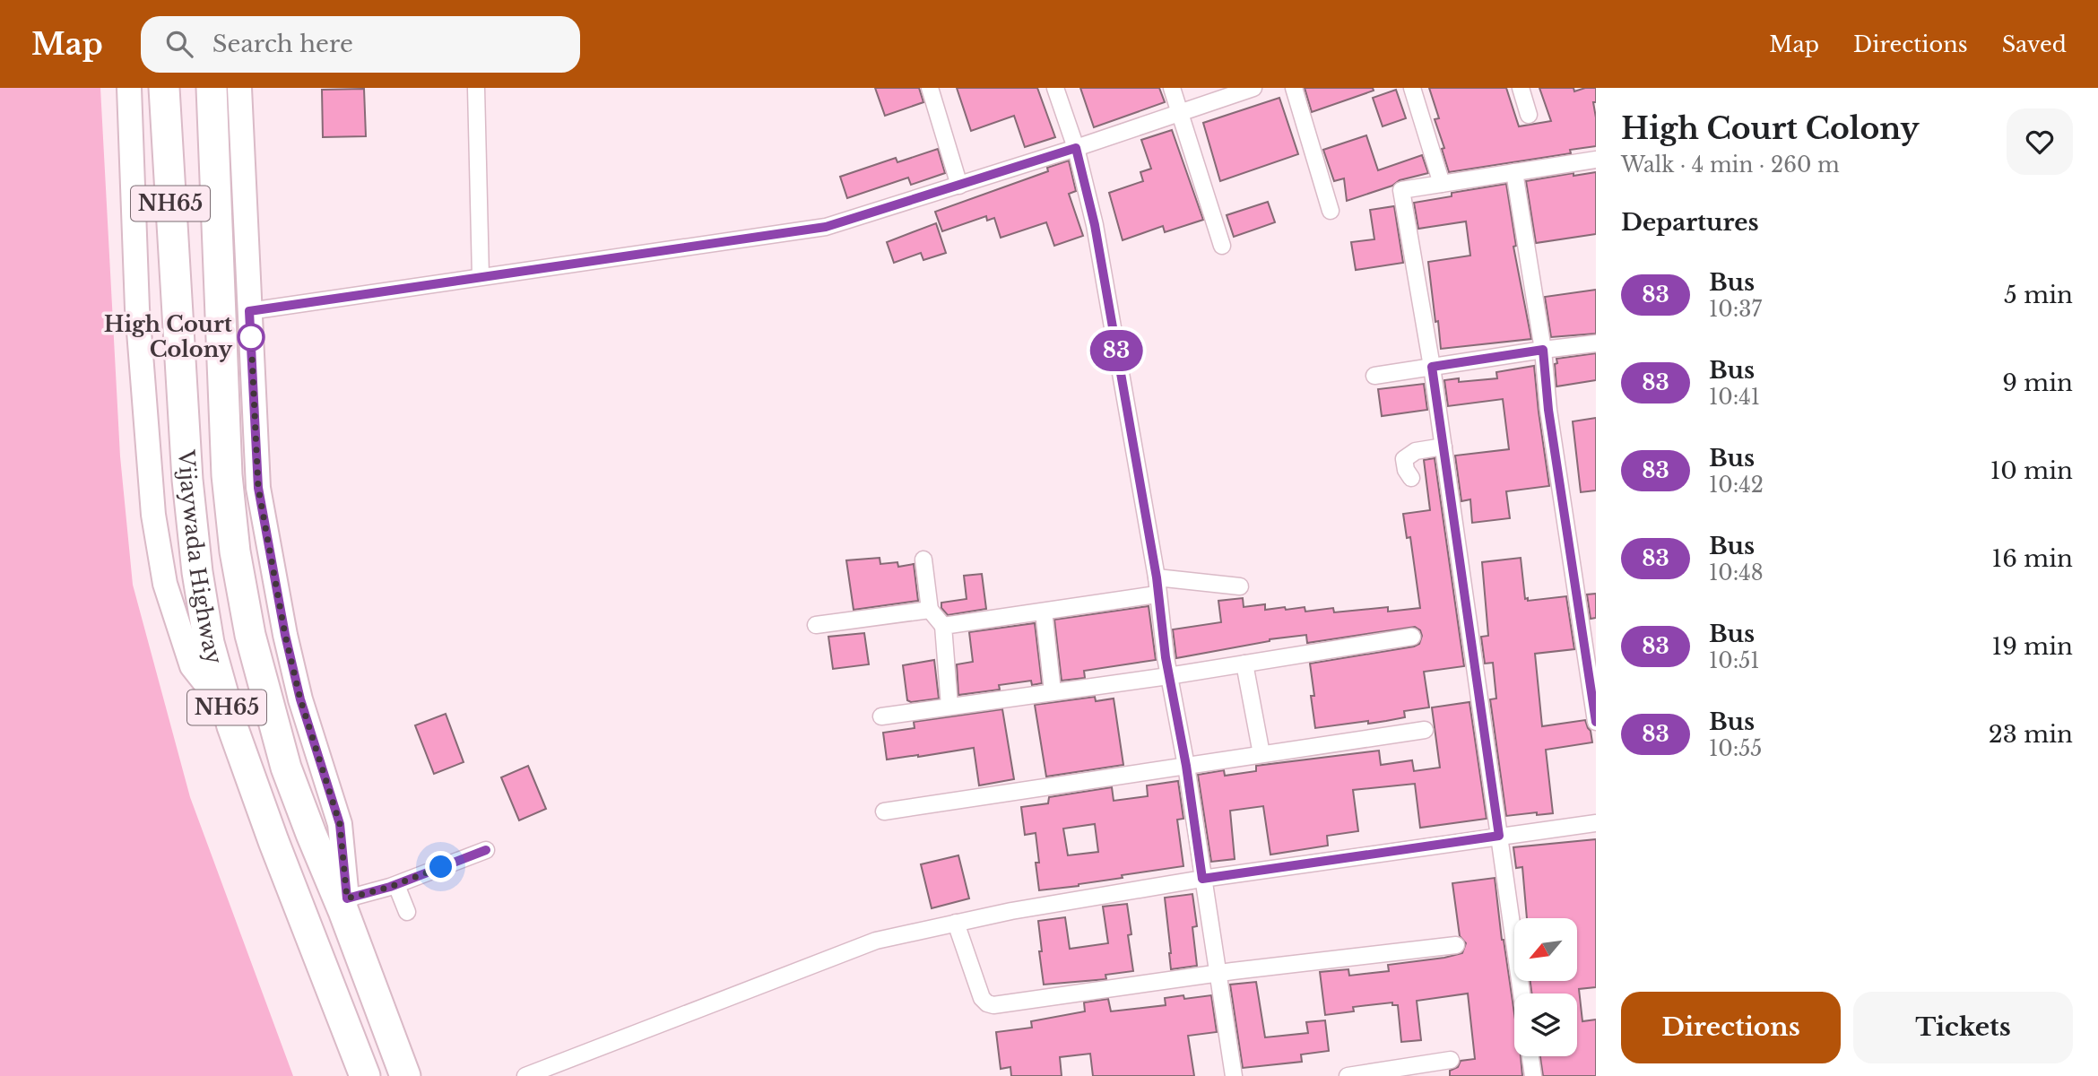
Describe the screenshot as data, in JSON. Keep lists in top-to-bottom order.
{
  "streets": {
    "highway": ["NH65", "Vijaywada Highway"]
  },
  "places": ["High Court Colony"],
  "lines": ["bus line 83"],
  "north": "bottom left",
  "page": {
    "header": "Map",
    "search": "Search here",
    "nav": ["Map", "Directions", "Saved"],
    "on_map": "83",
    "heading": [
      ["High Court Colony", "Walk · 4 min · 260 m"],
      "Departures"
    ],
    "list": [
      {
        "mark": "83",
        "name": "Bus",
        "note": "10:37",
        "value": "5 min"
      },
      {
        "mark": "83",
        "name": "Bus",
        "note": "10:41",
        "value": "9 min"
      },
      {
        "mark": "83",
        "name": "Bus",
        "note": "10:42",
        "value": "10 min"
      },
      {
        "mark": "83",
        "name": "Bus",
        "note": "10:48",
        "value": "16 min"
      },
      {
        "mark": "83",
        "name": "Bus",
        "note": "10:51",
        "value": "19 min"
      },
      {
        "mark": "83",
        "name": "Bus",
        "note": "10:55",
        "value": "23 min"
      }
    ],
    "buttons": ["Directions", "Tickets"]
  }
}
